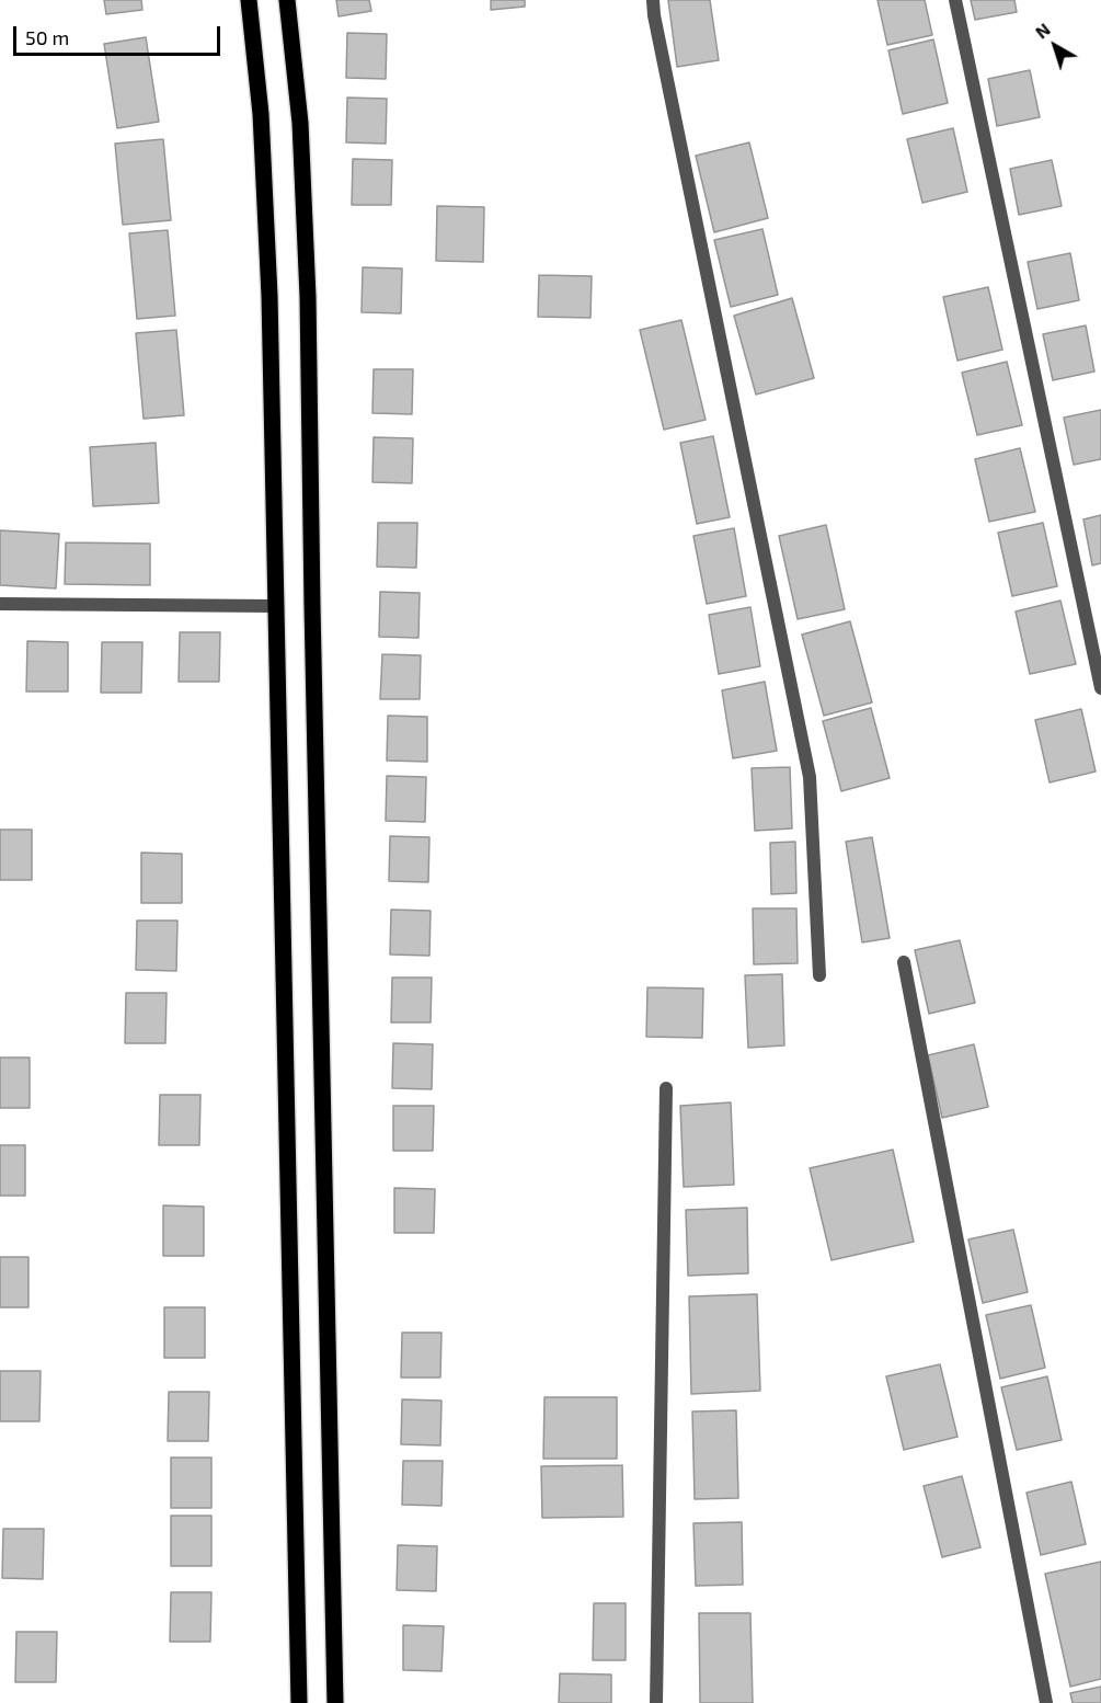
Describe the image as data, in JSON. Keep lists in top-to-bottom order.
{
  "scale_bar": "50 m",
  "north": "top left"
}
